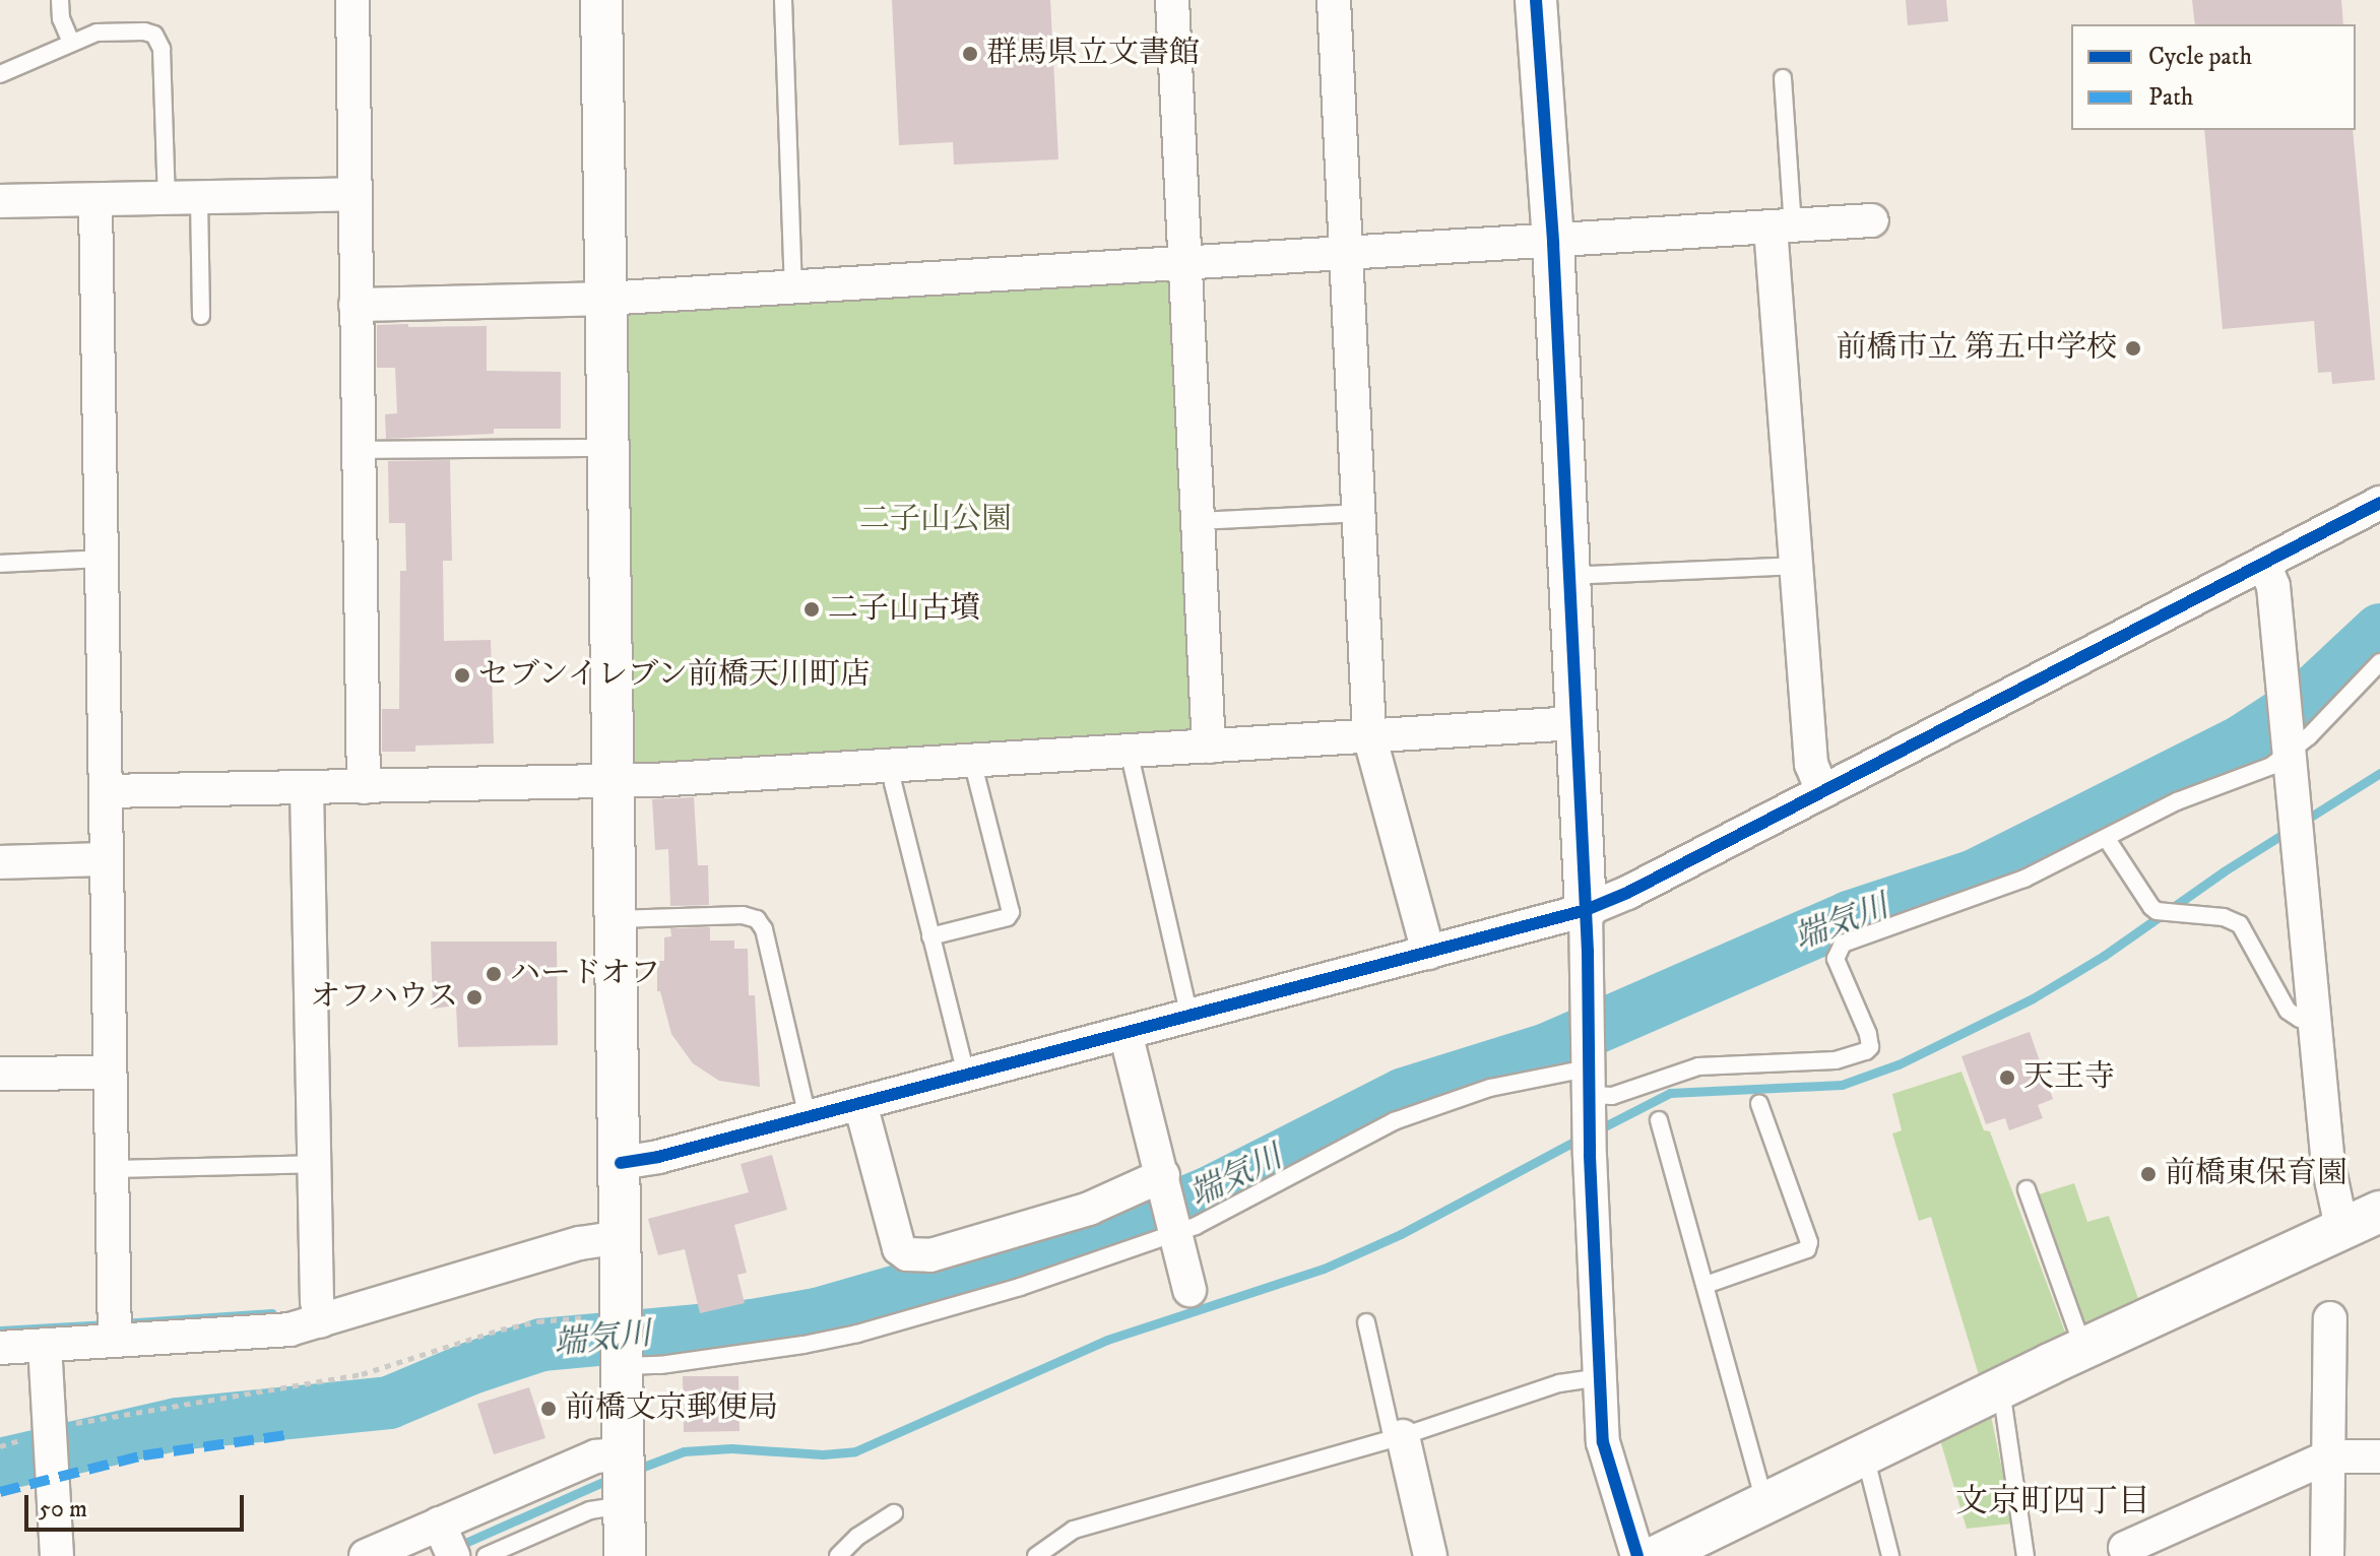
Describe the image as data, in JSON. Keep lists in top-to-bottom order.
{
  "districts": ["文京町四丁目"],
  "water": ["端気川"],
  "parks": ["二子山公園"],
  "places": [
    "群馬県立文書館",
    "前橋市立 第五中学校",
    "二子山古墳",
    "セブンイレブン前橋天川町店",
    "ハードオフ",
    "オフハウス",
    "天王寺",
    "前橋東保育園",
    "前橋文京郵便局"
  ],
  "legend": ["Cycle path", "Path"],
  "scale_bar": "50 m"
}
